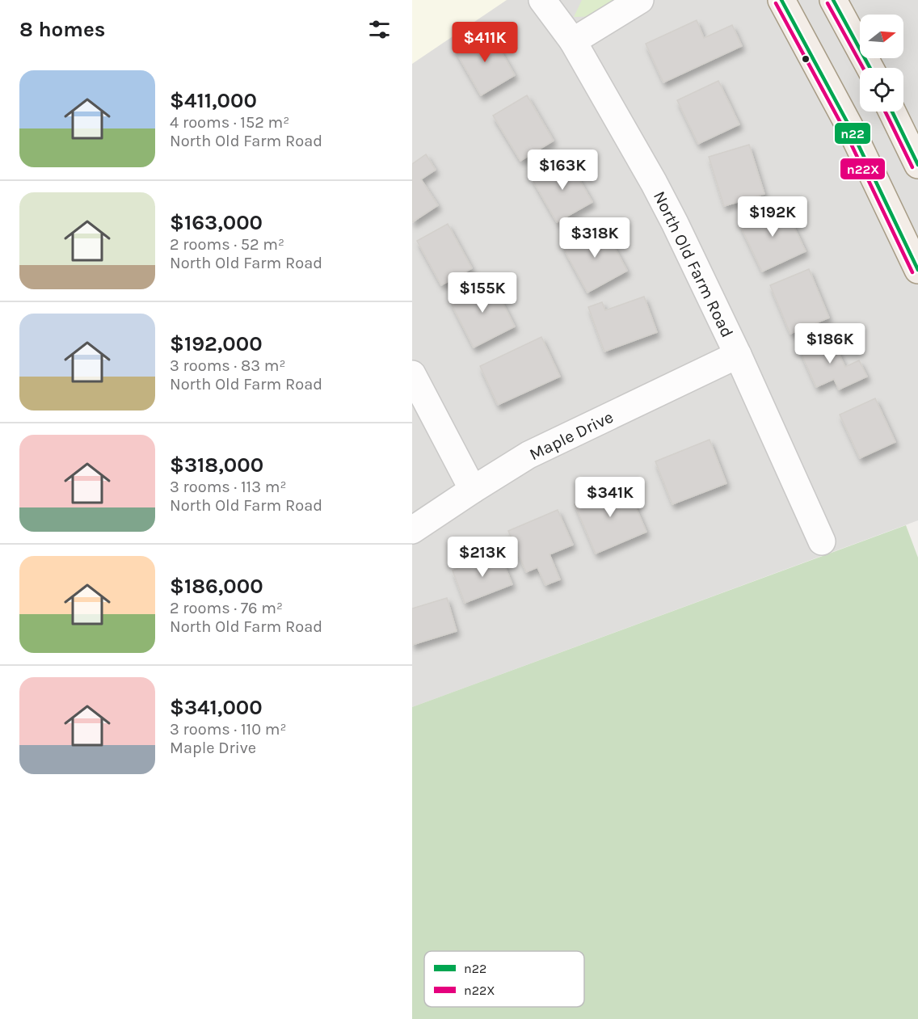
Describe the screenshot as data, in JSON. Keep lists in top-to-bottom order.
{
  "streets": {
    "street": ["North Old Farm Road", "Maple Drive"]
  },
  "crossings": [
    ["North Old Farm Road", "Maple Drive"]
  ],
  "lines": ["transit line n22", "transit line n22X"],
  "legend": ["n22", "n22X"],
  "north": "right",
  "page": {
    "heading": "8 homes",
    "price": [
      "$411K",
      "$163K",
      "$192K",
      "$318K",
      "$155K",
      "$186K",
      "$341K",
      "$213K"
    ],
    "list": [
      {
        "name": "$411,000",
        "note": "4 rooms · 152 m² · North Old Farm Road"
      },
      {
        "name": "$163,000",
        "note": "2 rooms · 52 m² · North Old Farm Road"
      },
      {
        "name": "$192,000",
        "note": "3 rooms · 83 m² · North Old Farm Road"
      },
      {
        "name": "$318,000",
        "note": "3 rooms · 113 m² · North Old Farm Road"
      },
      {
        "name": "$186,000",
        "note": "2 rooms · 76 m² · North Old Farm Road"
      },
      {
        "name": "$341,000",
        "note": "3 rooms · 110 m² · Maple Drive"
      }
    ]
  }
}
